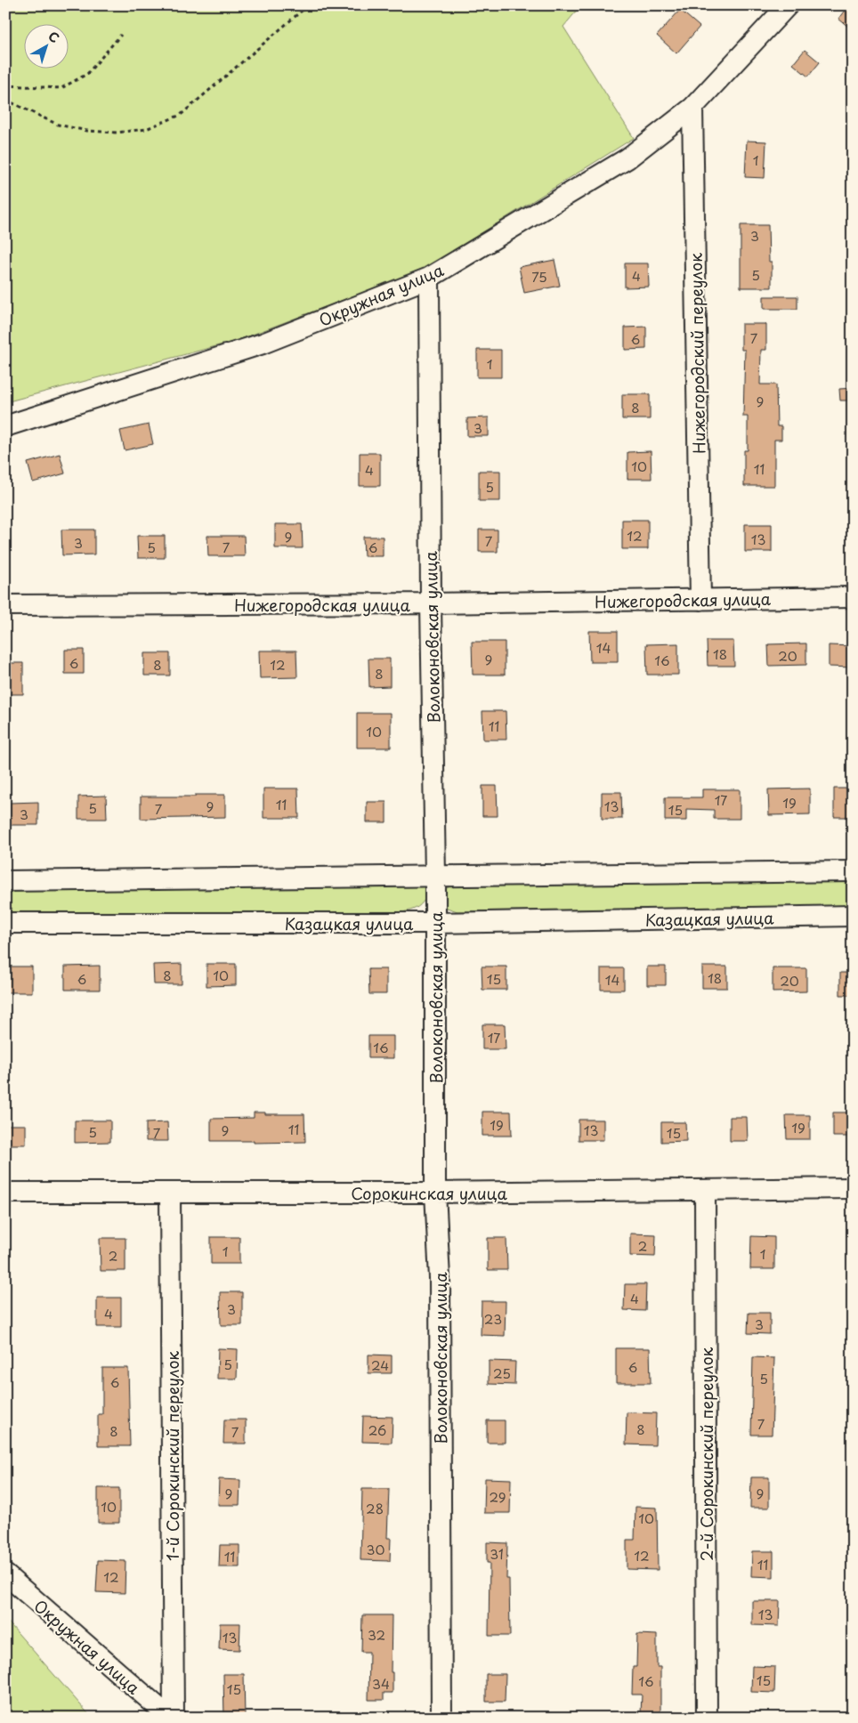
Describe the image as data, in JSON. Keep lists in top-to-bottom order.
{
  "streets": {
    "street": [
      "Окружная улица",
      "Нижегородский переулок",
      "Нижегородская улица",
      "Волоконовская улица",
      "Казацкая улица",
      "Сорокинская улица",
      "2-й Сорокинский переулок",
      "1-й Сорокинский переулок"
    ]
  },
  "crossings": [
    ["Окружная улица", "Нижегородский переулок"],
    ["Окружная улица", "Волоконовская улица"],
    ["Окружная улица", "1-й Сорокинский переулок"],
    ["Нижегородский переулок", "Нижегородская улица"],
    ["Нижегородская улица", "Волоконовская улица"],
    ["Волоконовская улица", "Казацкая улица"],
    ["Волоконовская улица", "Сорокинская улица"],
    ["Сорокинская улица", "2-й Сорокинский переулок"],
    ["Сорокинская улица", "1-й Сорокинский переулок"]
  ],
  "house_numbers": [
    "1",
    "3",
    "5",
    "4",
    "75",
    "7",
    "6",
    "1",
    "9",
    "8",
    "3",
    "10",
    "11",
    "4",
    "5",
    "12",
    "9",
    "13",
    "7",
    "3",
    "5",
    "7",
    "6",
    "14",
    "18",
    "20",
    "9",
    "16",
    "6",
    "8",
    "12",
    "8",
    "11",
    "10",
    "17",
    "19",
    "11",
    "9",
    "13",
    "5",
    "7",
    "15",
    "3",
    "8",
    "10",
    "18",
    "6",
    "15",
    "14",
    "20",
    "17",
    "16",
    "19",
    "19",
    "11",
    "9",
    "13",
    "5",
    "7",
    "15",
    "2",
    "1",
    "1",
    "2",
    "4",
    "3",
    "4",
    "23",
    "3",
    "5",
    "24",
    "6",
    "25",
    "5",
    "6",
    "7",
    "8",
    "26",
    "8",
    "7",
    "9",
    "9",
    "29",
    "10",
    "28",
    "10",
    "30",
    "31",
    "12",
    "11",
    "11",
    "12",
    "13",
    "32",
    "13",
    "15",
    "16",
    "34",
    "15"
  ],
  "north": "top right"
}
